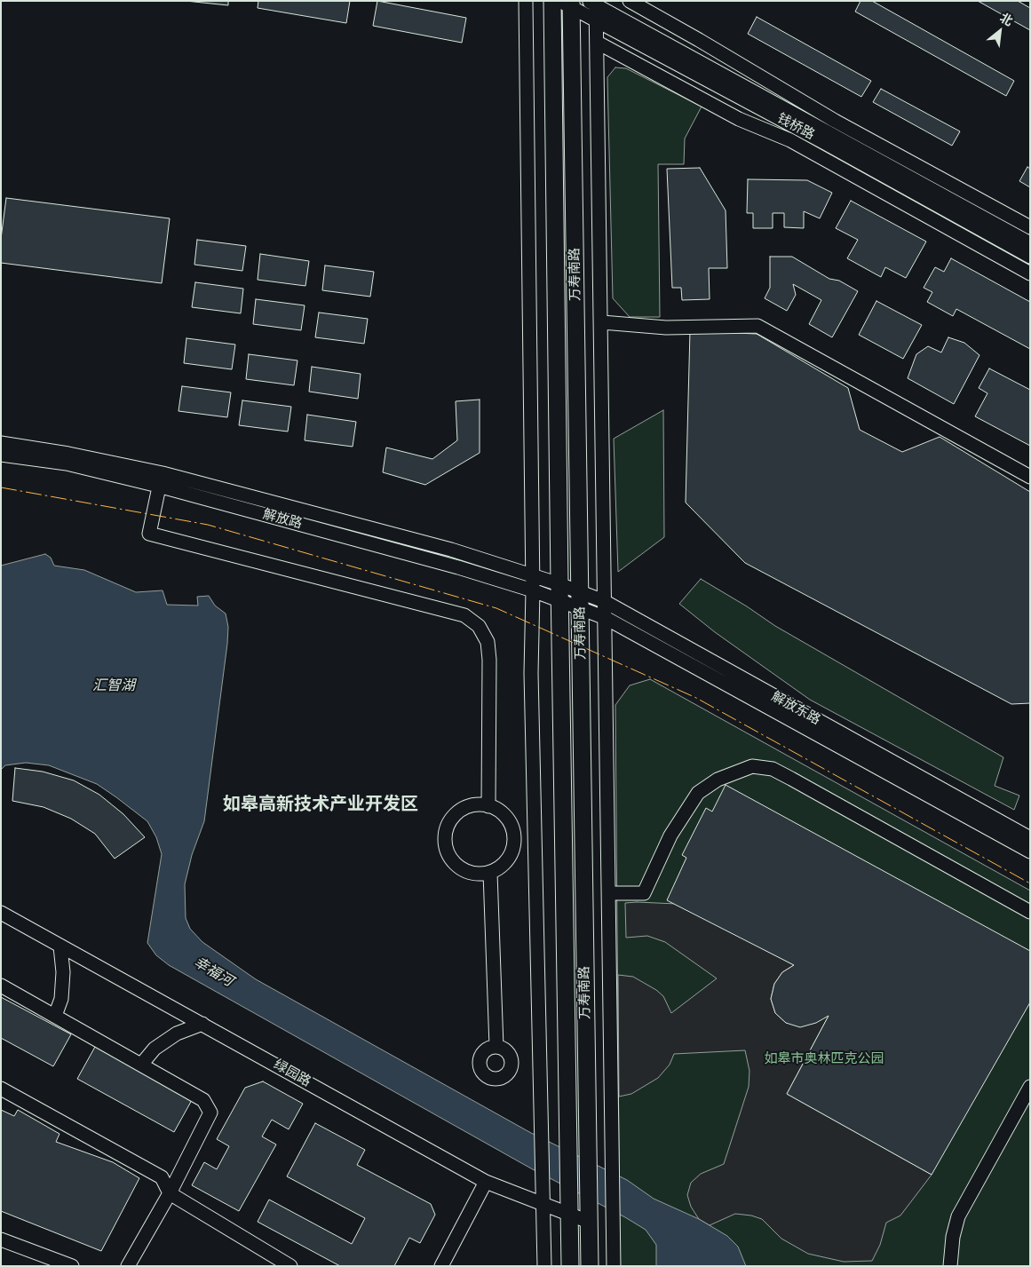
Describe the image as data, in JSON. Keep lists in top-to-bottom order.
{
  "streets": {
    "main road": ["万寿南路"],
    "street": [
      "钱桥路",
      "解放路",
      "解放东路",
      "绿园路"
    ]
  },
  "crossings": [
    ["钱桥路", "万寿南路"],
    ["万寿南路", "解放路"],
    ["万寿南路", "解放东路"],
    ["万寿南路", "绿园路"],
    ["解放路", "解放东路"]
  ],
  "districts": ["如皋高新技术产业开发区"],
  "water": ["汇智湖", "幸福河"],
  "parks": ["如皋市奥林匹克公园"],
  "north": "top right"
}
